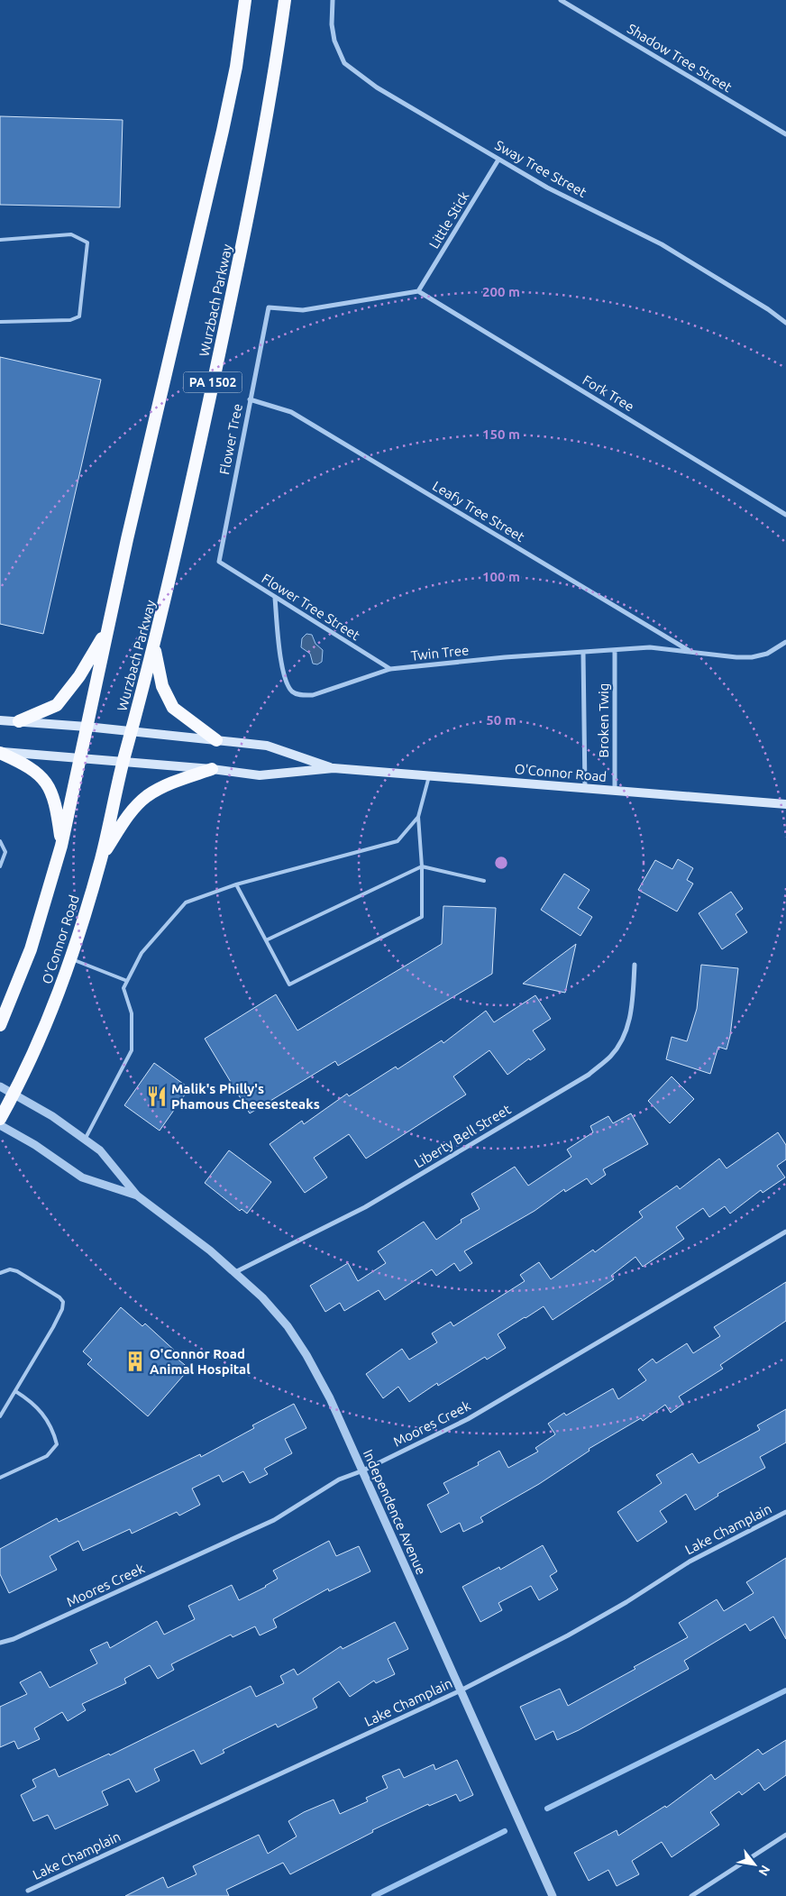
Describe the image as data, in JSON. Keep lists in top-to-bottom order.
{
  "streets": {
    "highway": ["Wurzbach Parkway", "PA 1502", "O'Connor Road"],
    "street": [
      "Shadow Tree Street",
      "Sway Tree Street",
      "Little Stick",
      "Fork Tree",
      "Flower Tree",
      "Leafy Tree Street",
      "Flower Tree Street",
      "Twin Tree",
      "Broken Twig",
      "Liberty Bell Street",
      "Moores Creek",
      "Independence Avenue",
      "Lake Champlain"
    ]
  },
  "crossings": [
    ["Sway Tree Street", "Little Stick"],
    ["Little Stick", "Fork Tree"],
    ["Little Stick", "Flower Tree"],
    ["Wurzbach Parkway", "O'Connor Road"],
    ["PA 1502", "O'Connor Road"],
    ["Fork Tree", "Flower Tree"],
    ["Flower Tree", "Leafy Tree Street"],
    ["Flower Tree", "Flower Tree Street"],
    ["Leafy Tree Street", "Twin Tree"],
    ["Flower Tree Street", "Twin Tree"],
    ["Twin Tree", "Broken Twig"],
    ["Broken Twig", "O'Connor Road"],
    ["O'Connor Road", "Independence Avenue"],
    ["Liberty Bell Street", "Independence Avenue"],
    ["Moores Creek", "Independence Avenue"],
    ["Independence Avenue", "Lake Champlain"]
  ],
  "places": {
    "restaurant": ["Malik's Philly's Phamous Cheesesteaks"],
    "building": ["O'Connor Road Animal Hospital"]
  },
  "north": "bottom right",
  "rings": [
    "200 m",
    "150 m",
    "100 m",
    "50 m"
  ]
}
